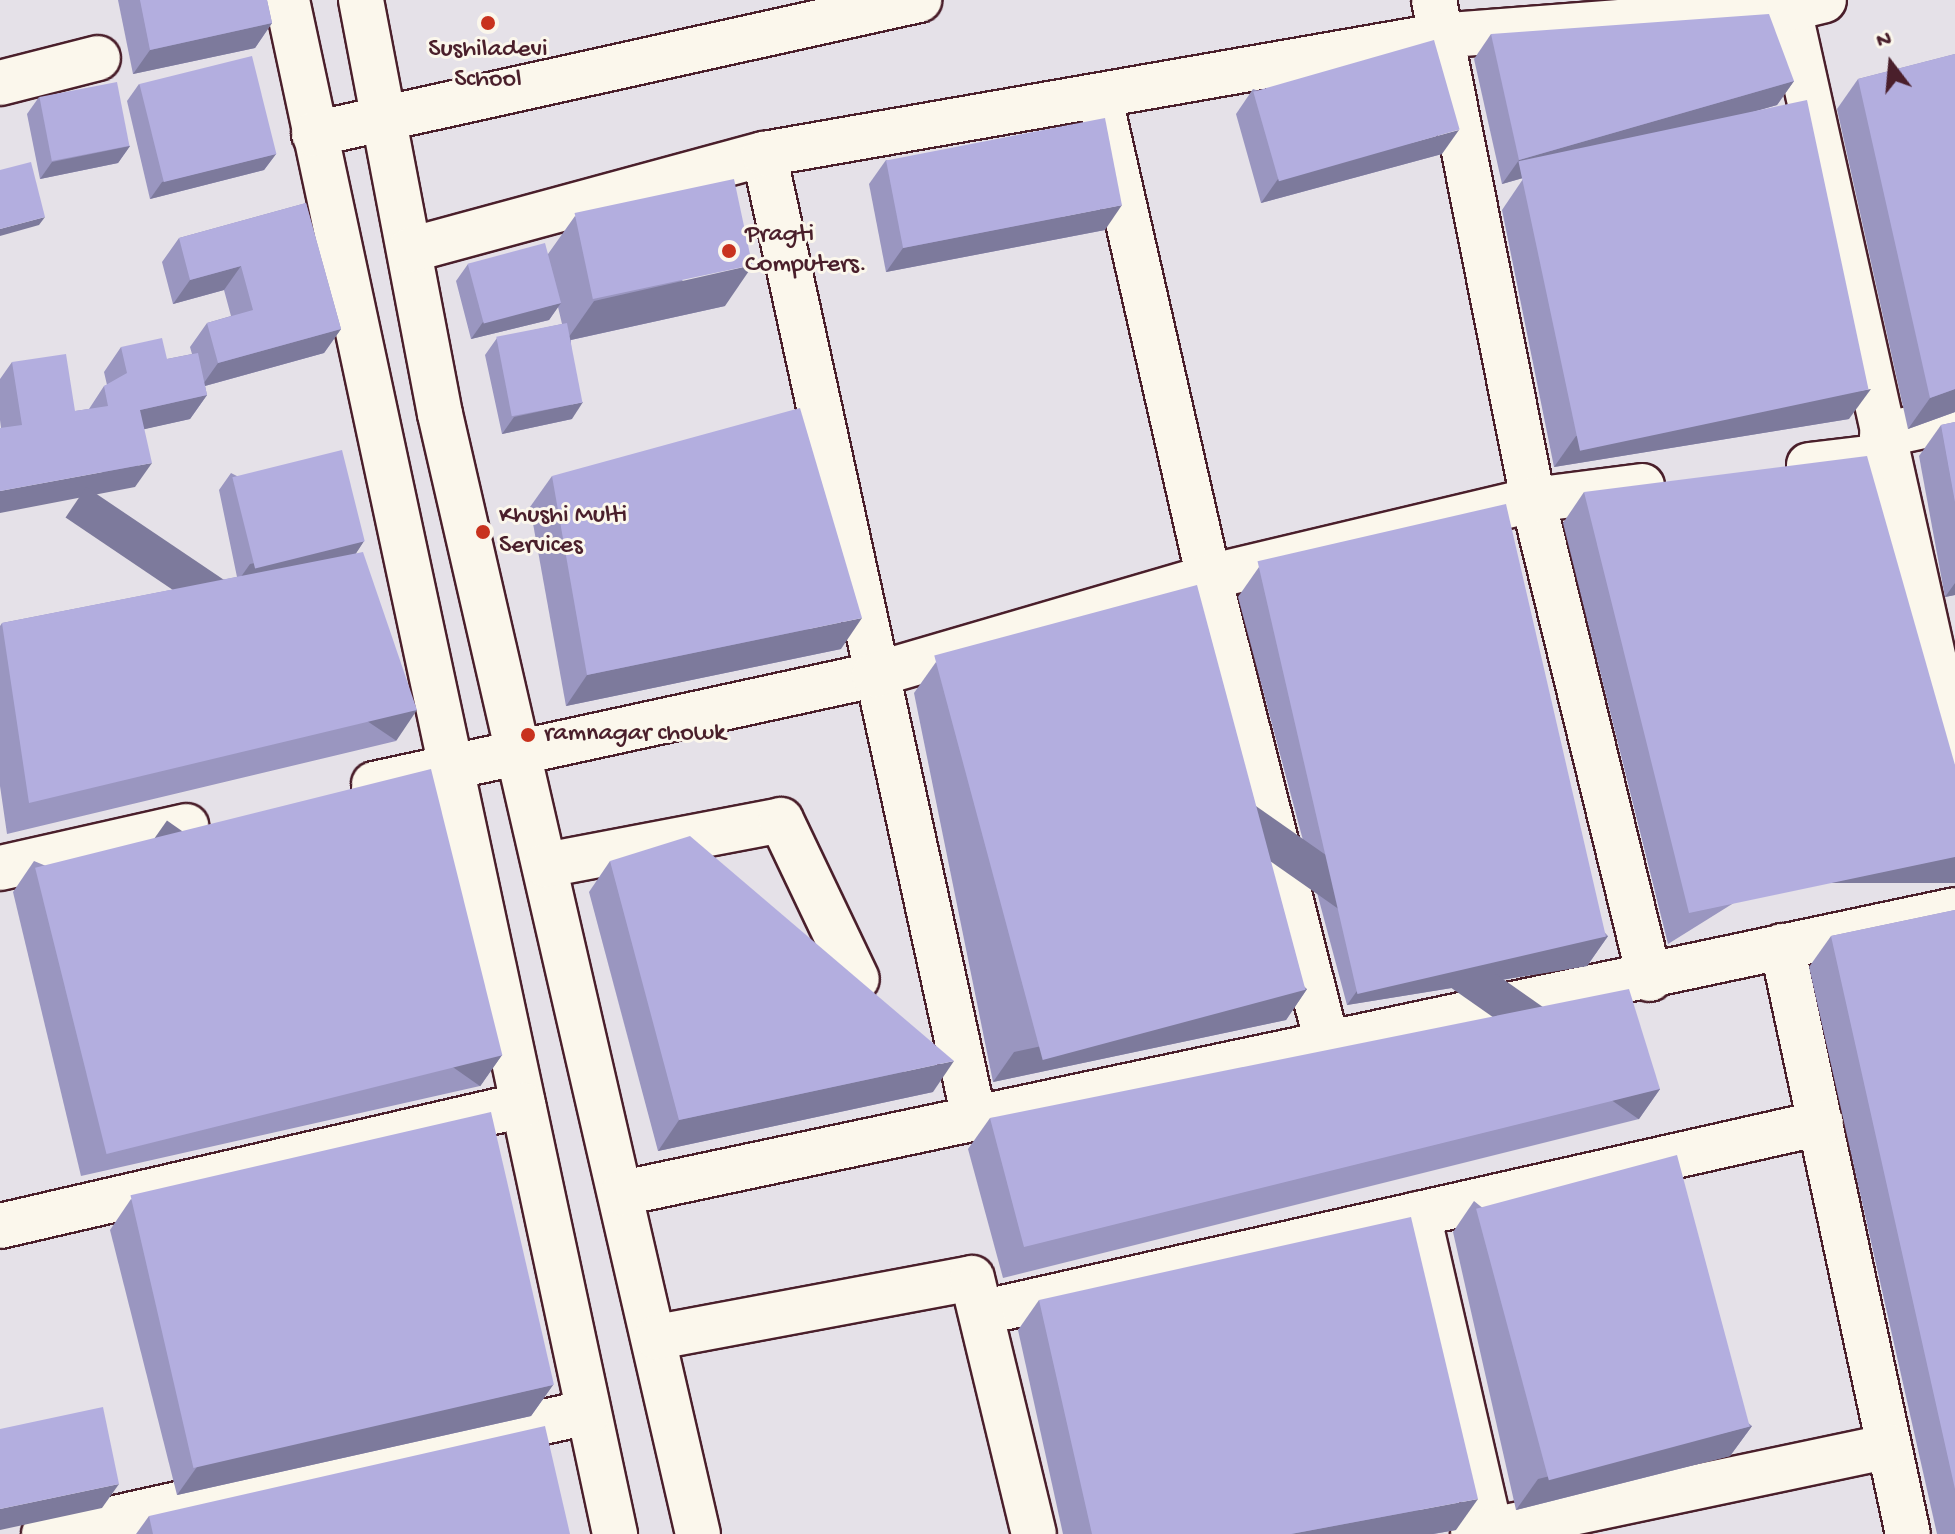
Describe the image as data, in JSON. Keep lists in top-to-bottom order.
{
  "places": [
    "Sushiladevi School",
    "Pragti Computers.",
    "Khushi Multi Services",
    "ramnagar chowk"
  ],
  "north": "top"
}
